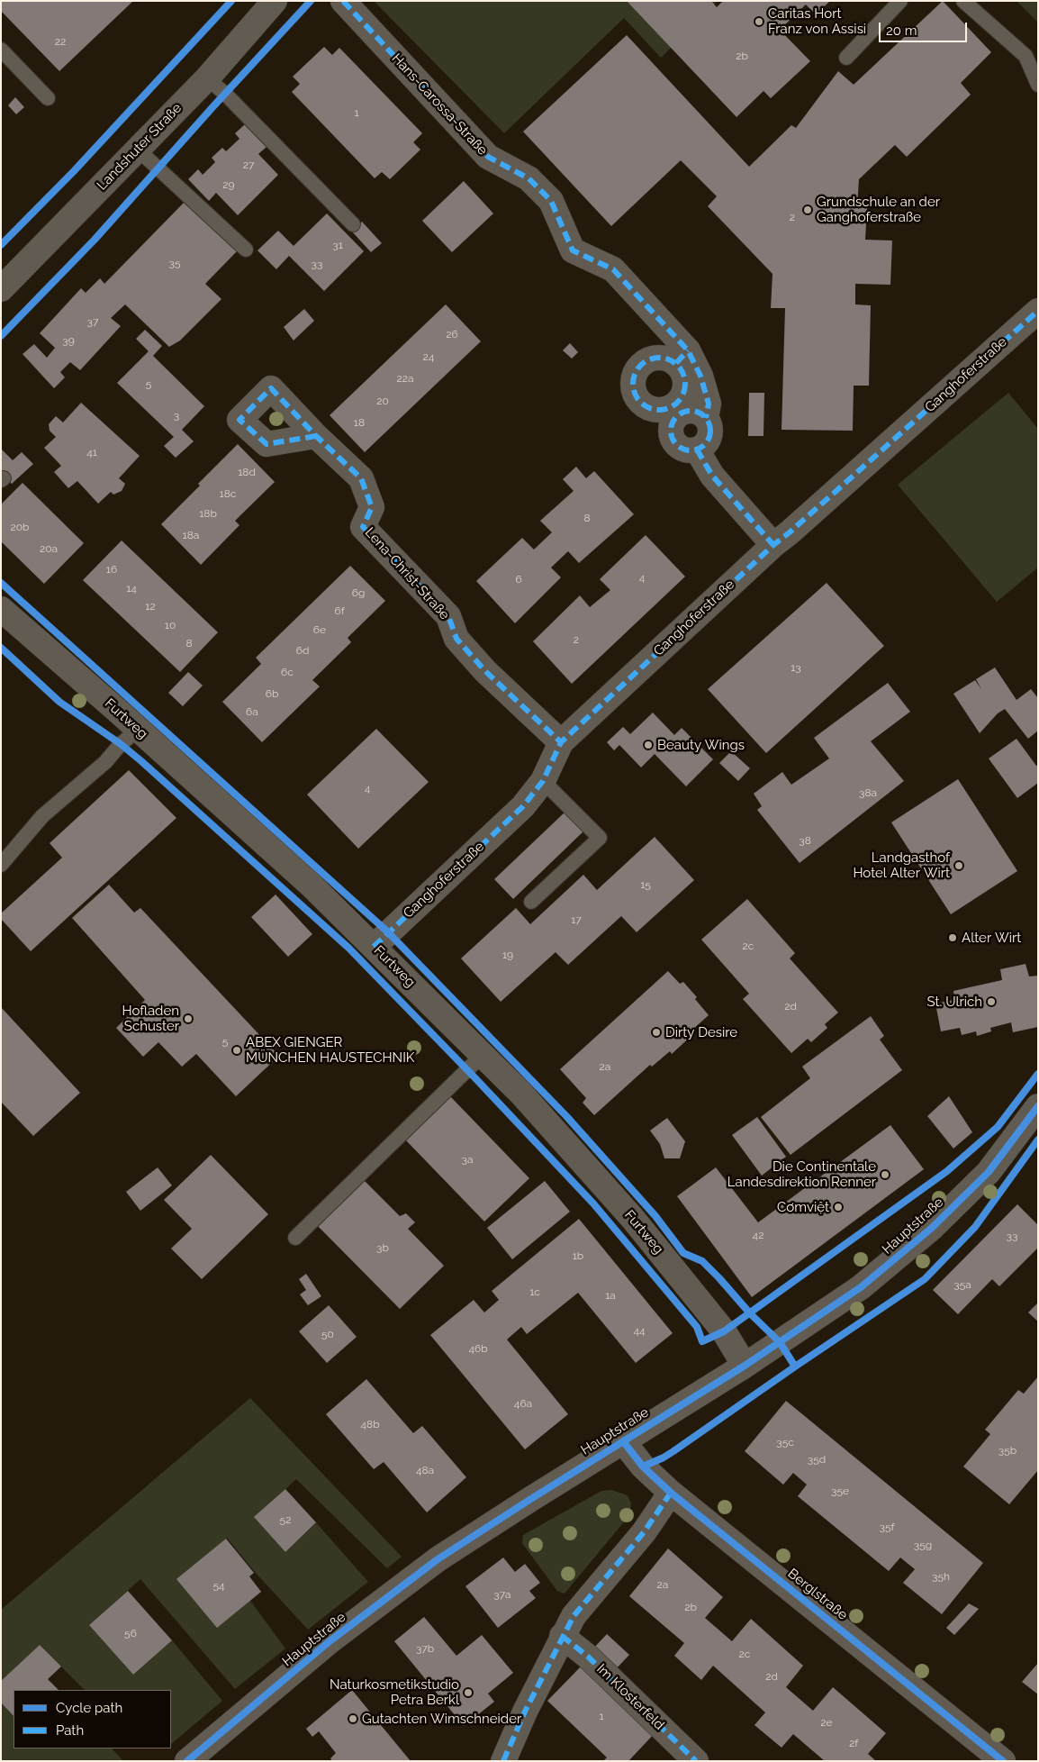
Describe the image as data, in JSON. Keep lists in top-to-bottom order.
{
  "streets": {
    "street": [
      "Hans-Carossa-Straße",
      "Landshuter Straße",
      "Ganghoferstraße",
      "Lena-Christ-Straße",
      "Furtweg",
      "Hauptstraße",
      "Berglstraße",
      "Im Klosterfeld"
    ]
  },
  "crossings": [
    ["Ganghoferstraße", "Lena-Christ-Straße"],
    ["Ganghoferstraße", "Furtweg"],
    ["Furtweg", "Hauptstraße"],
    ["Hauptstraße", "Berglstraße"]
  ],
  "places": [
    "Caritas Hort Franz von Assisi",
    "Grundschule an der Ganghoferstraße",
    "Beauty Wings",
    "Landgasthof Hotel Alter Wirt",
    "Alter Wirt",
    "St. Ulrich",
    "Hofladen Schuster",
    "Dirty Desire",
    "ABEX GIENGER MÜNCHEN HAUSTECHNIK",
    "Die Continentale Landesdirektion Renner",
    "Cơmviệt",
    "Naturkosmetikstudio Petra Berkl",
    "Gutachten Wimschneider"
  ],
  "house_numbers": [
    "22",
    "2b",
    "1",
    "27",
    "29",
    "2",
    "31",
    "35",
    "33",
    "37",
    "26",
    "39",
    "24",
    "22a",
    "5",
    "20",
    "3",
    "18",
    "41",
    "18d",
    "18c",
    "18b",
    "8",
    "20b",
    "18a",
    "20a",
    "16",
    "4",
    "6",
    "14",
    "6g",
    "12",
    "6f",
    "10",
    "6e",
    "2",
    "8",
    "6d",
    "13",
    "6c",
    "6b",
    "6a",
    "4",
    "38a",
    "38",
    "15",
    "17",
    "2c",
    "19",
    "2d",
    "5",
    "2a",
    "3a",
    "42",
    "33",
    "3b",
    "1b",
    "35a",
    "1c",
    "1a",
    "44",
    "50",
    "46b",
    "46a",
    "48b",
    "35c",
    "35b",
    "35d",
    "48a",
    "35e",
    "52",
    "35f",
    "35g",
    "35h",
    "2a",
    "54",
    "37a",
    "2b",
    "56",
    "37b",
    "2c",
    "2d",
    "1",
    "2e",
    "2f"
  ],
  "legend": ["Cycle path", "Path"],
  "scale_bar": "20 m"
}
